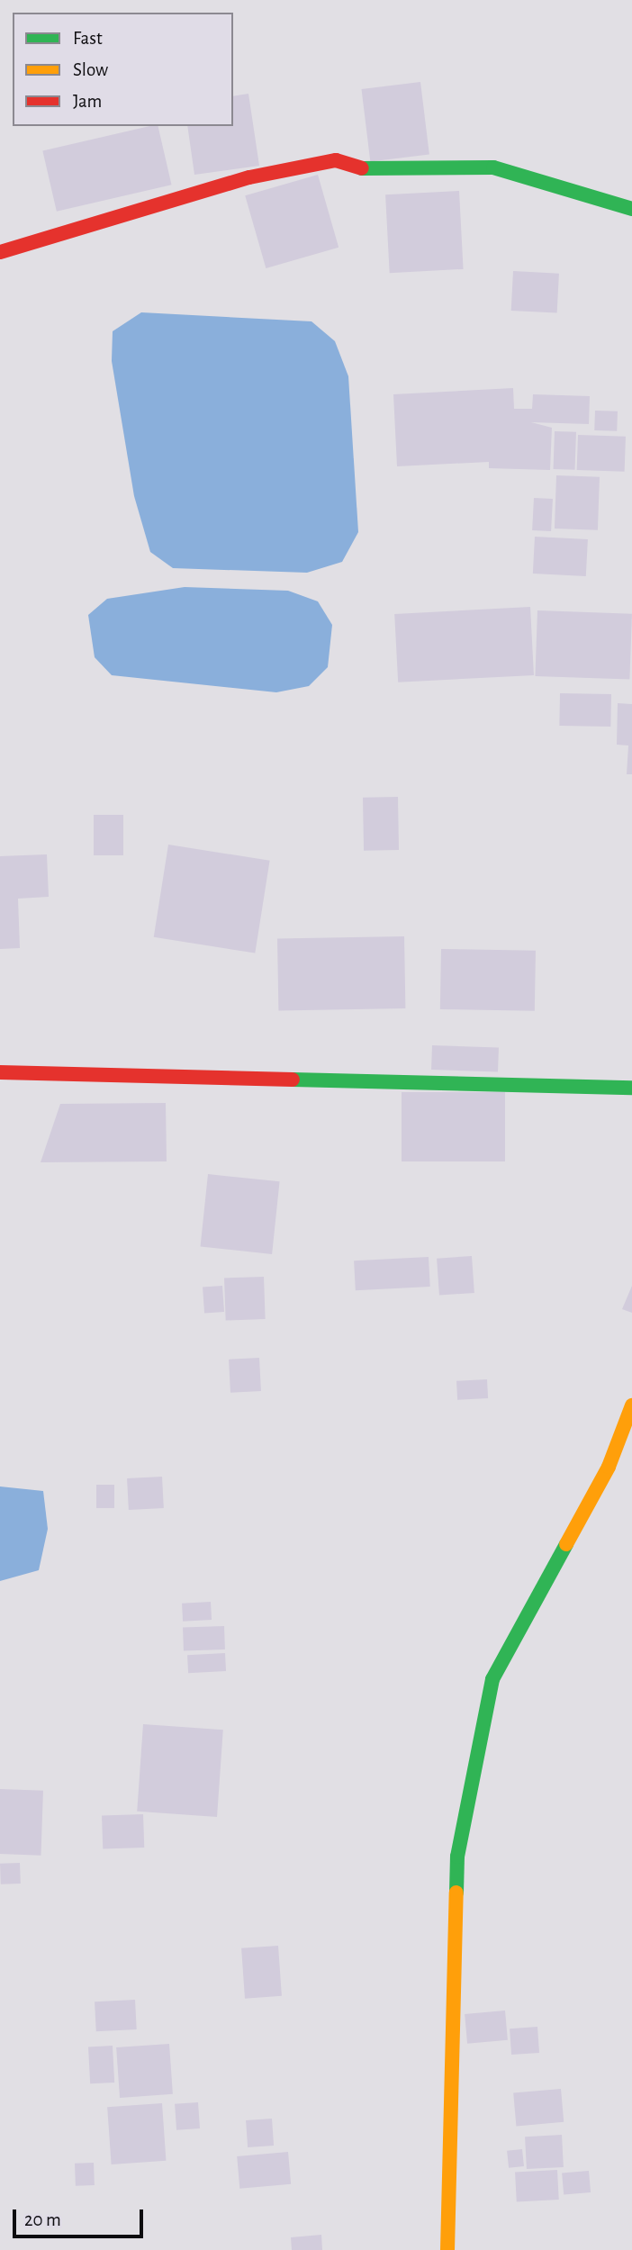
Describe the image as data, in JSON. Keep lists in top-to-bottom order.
{
  "legend": ["Fast", "Slow", "Jam"],
  "scale_bar": "20 m"
}
